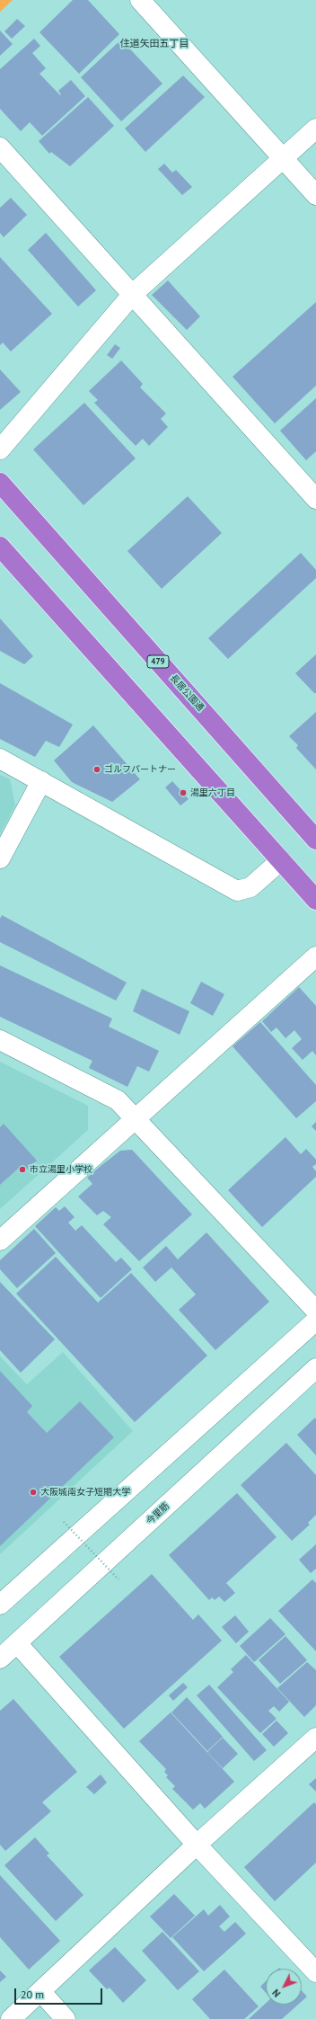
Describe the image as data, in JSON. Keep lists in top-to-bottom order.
{
  "streets": {
    "highway": ["479", "長居公園通"],
    "street": ["今里筋"]
  },
  "districts": ["住道矢田五丁目"],
  "places": [
    "ゴルフパートナー",
    "湯里六丁目",
    "市立湯里小学校",
    "大阪城南女子短期大学"
  ],
  "scale_bar": "20 m",
  "north": "bottom left"
}
